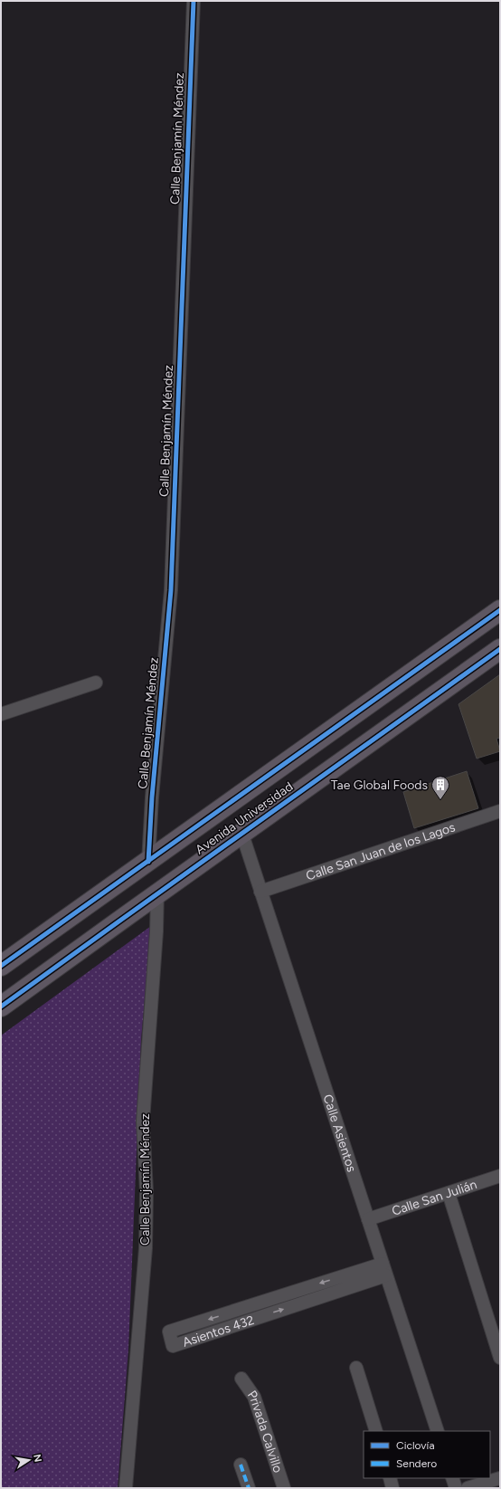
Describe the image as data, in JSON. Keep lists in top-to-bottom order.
{
  "streets": {
    "main road": ["Avenida Universidad"],
    "street": [
      "Calle Benjamín Méndez",
      "Calle San Juan de los Lagos",
      "Calle Asientos",
      "Calle San Julián",
      "Asientos 432",
      "Privada Calvillo"
    ]
  },
  "crossings": [
    ["Calle Benjamín Méndez", "Avenida Universidad"],
    ["Avenida Universidad", "Calle Asientos"],
    ["Calle San Juan de los Lagos", "Calle Asientos"],
    ["Calle Asientos", "Calle San Julián"],
    ["Calle Asientos", "Asientos 432"]
  ],
  "places": {
    "building": ["Tae Global Foods"]
  },
  "legend": ["Ciclovía", "Sendero"],
  "north": "right"
}
